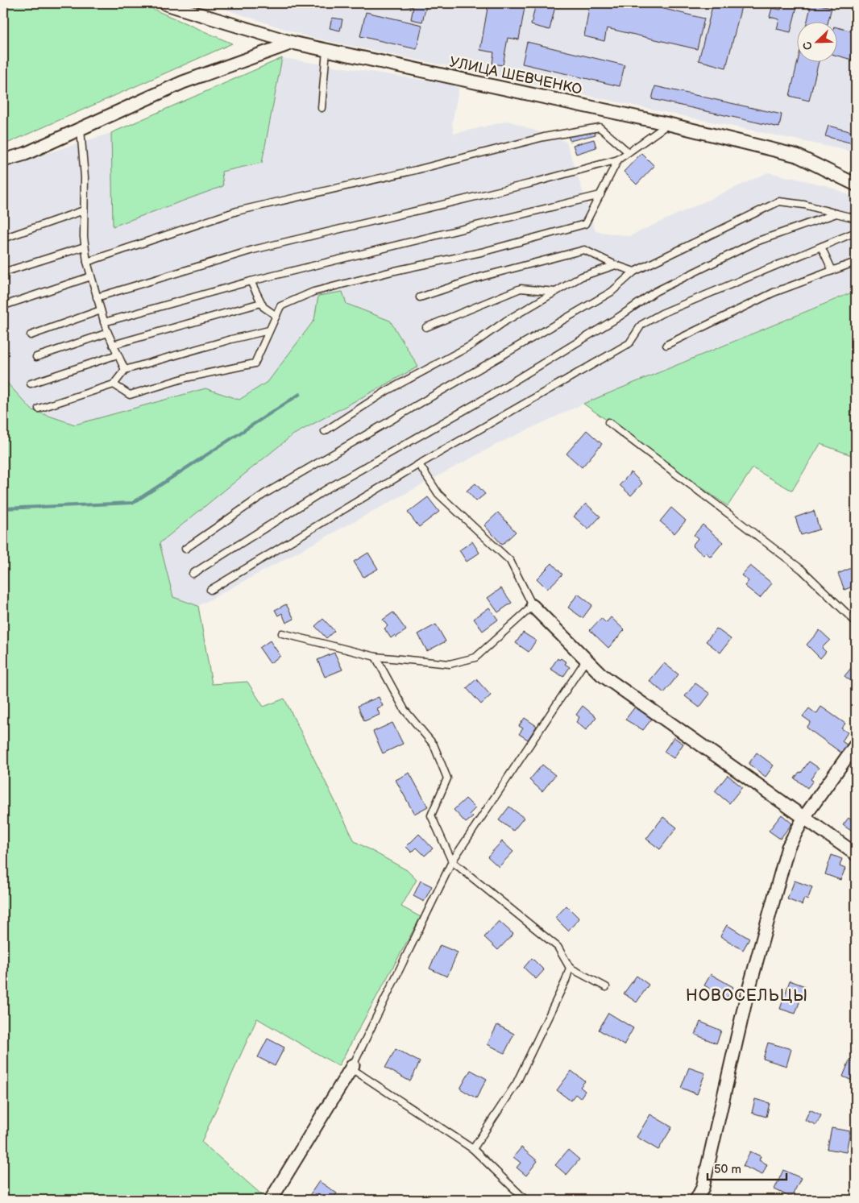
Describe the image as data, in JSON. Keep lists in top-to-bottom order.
{
  "streets": {
    "street": ["УЛИЦА ШЕВЧЕНКО"]
  },
  "districts": ["НОВОСЕЛЬЦЫ"],
  "scale_bar": "50 m",
  "north": "bottom left"
}
